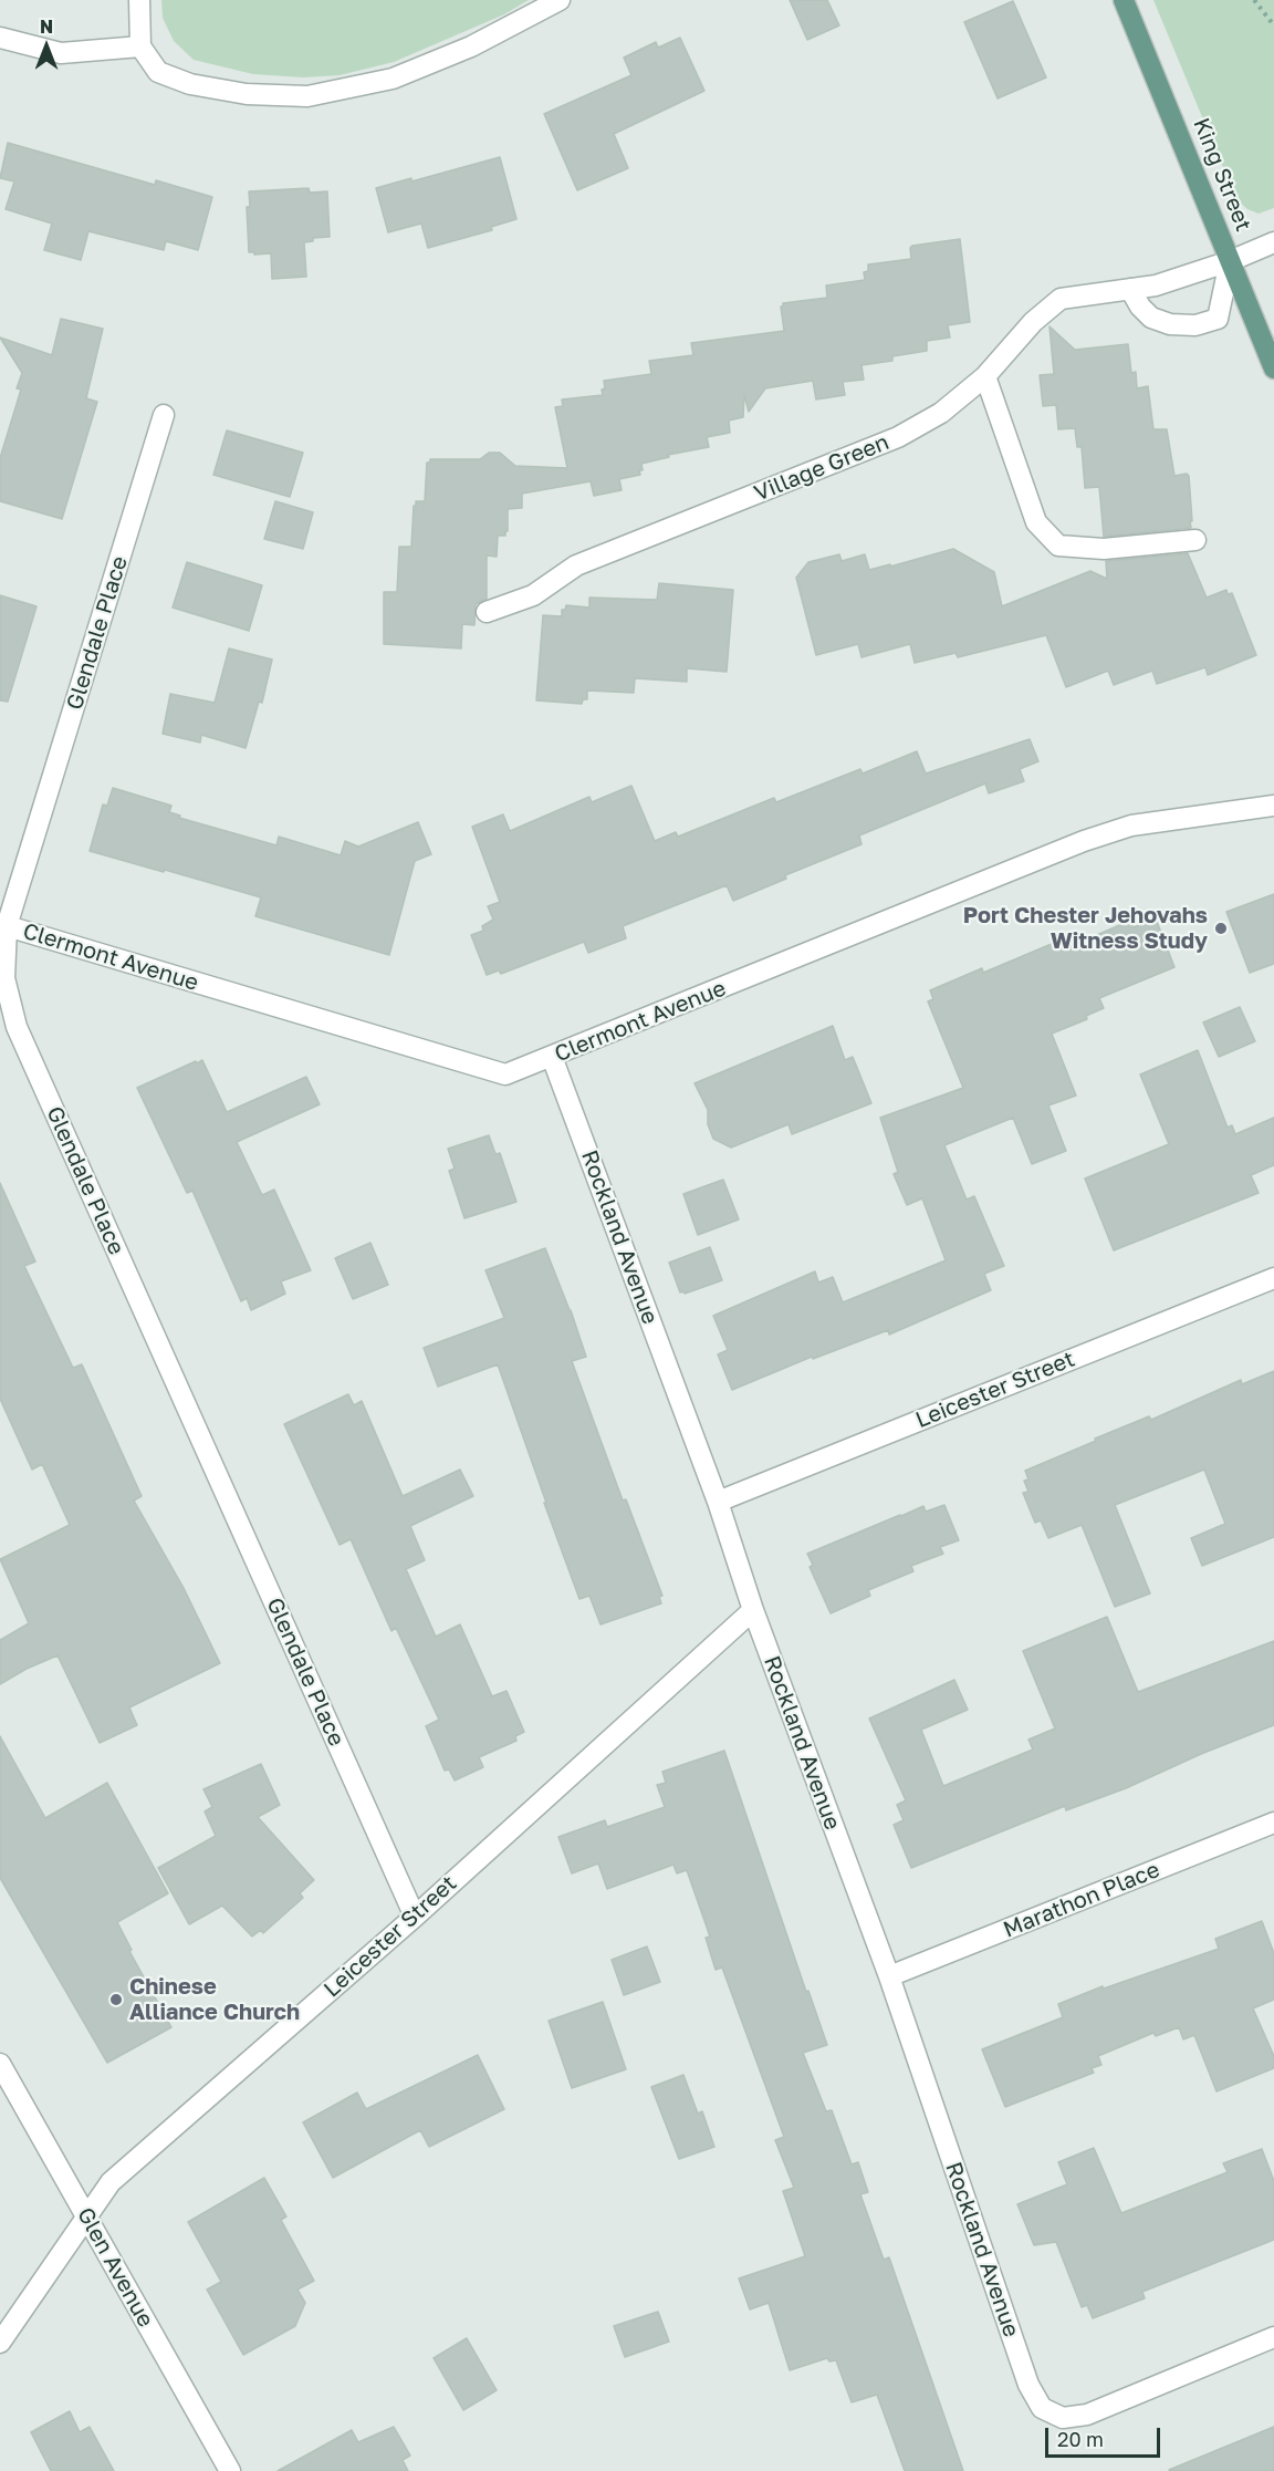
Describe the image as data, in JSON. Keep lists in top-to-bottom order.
{
  "streets": {
    "main road": ["King Street"],
    "street": [
      "Village Green",
      "Glendale Place",
      "Clermont Avenue",
      "Rockland Avenue",
      "Leicester Street",
      "Marathon Place",
      "Glen Avenue"
    ]
  },
  "crossings": [
    ["King Street", "Village Green"],
    ["Glendale Place", "Clermont Avenue"],
    ["Glendale Place", "Leicester Street"],
    ["Clermont Avenue", "Rockland Avenue"],
    ["Rockland Avenue", "Leicester Street"],
    ["Rockland Avenue", "Marathon Place"],
    ["Leicester Street", "Glen Avenue"]
  ],
  "places": ["Port Chester Jehovahs Witness Study", "Chinese Alliance Church"],
  "scale_bar": "20 m",
  "north": "top"
}
